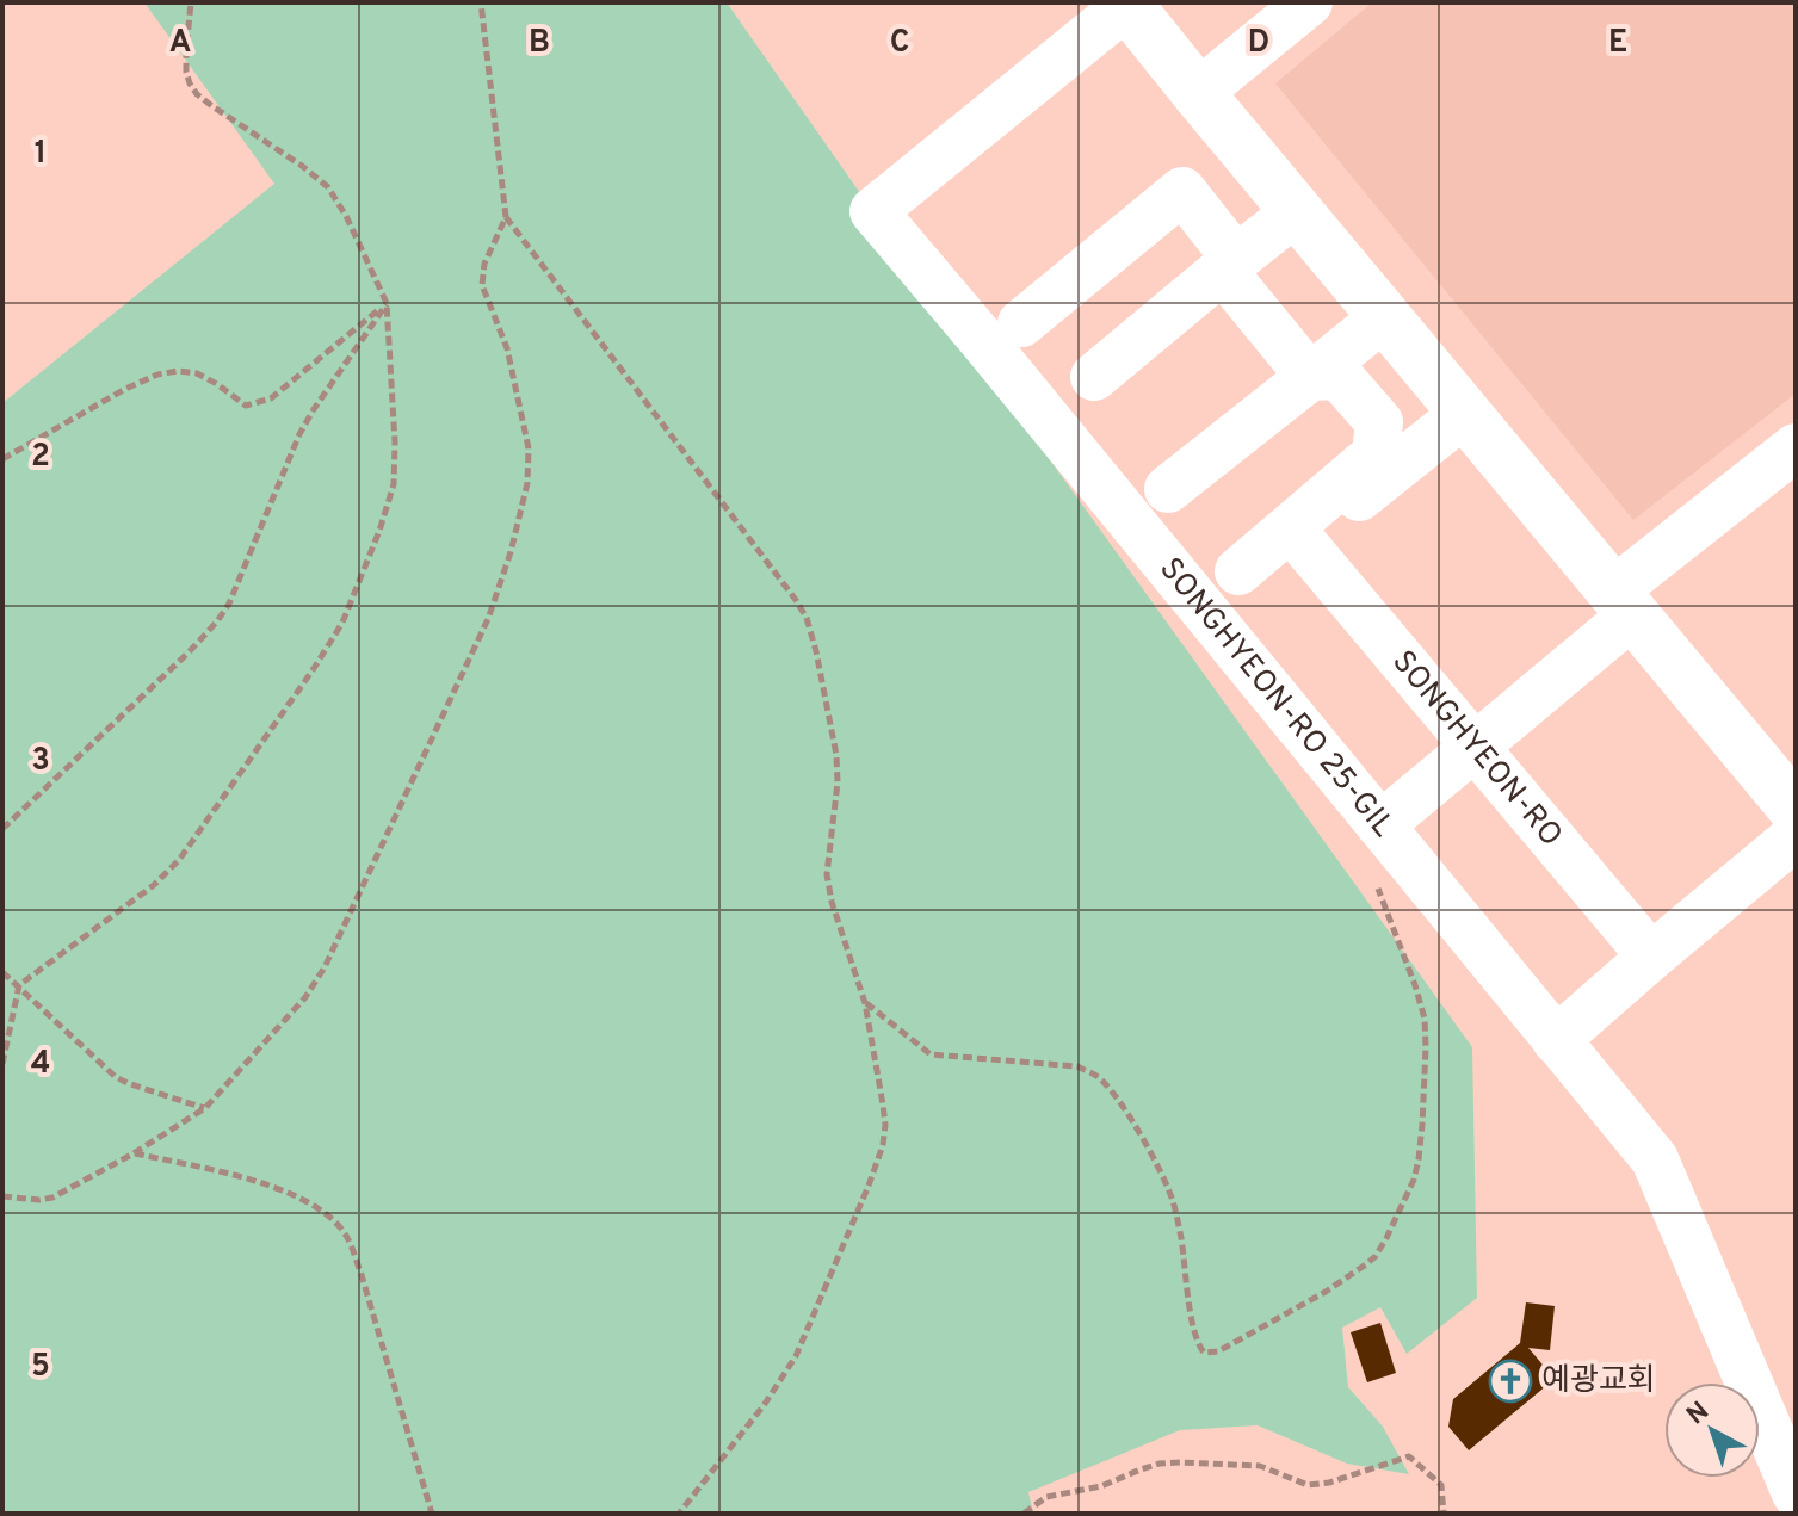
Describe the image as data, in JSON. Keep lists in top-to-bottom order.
{
  "streets": {
    "street": ["SONGHYEON-RO 25-GIL", "SONGHYEON-RO"]
  },
  "places": {
    "church": ["예광교회"]
  },
  "north": "top left",
  "grid": {
    "columns": [
      "A",
      "B",
      "C",
      "D",
      "E"
    ],
    "rows": [
      "1",
      "2",
      "3",
      "4",
      "5"
    ]
  }
}
